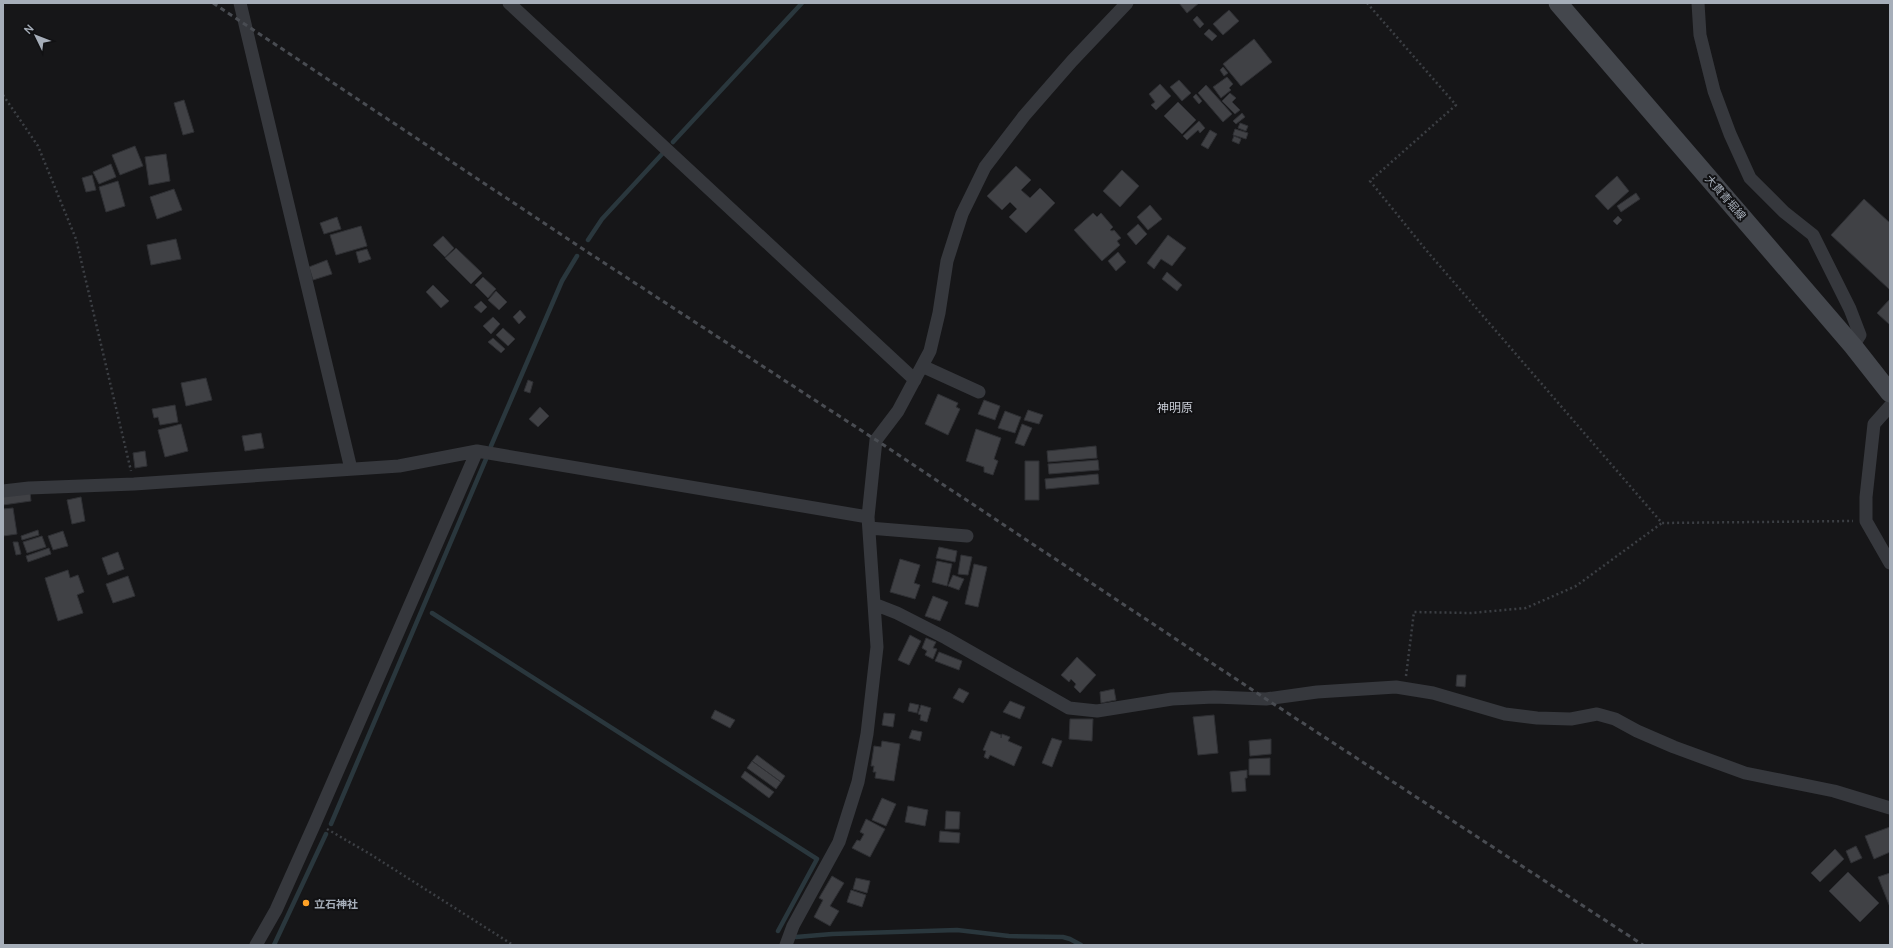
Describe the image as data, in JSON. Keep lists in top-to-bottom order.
{
  "streets": {
    "main road": ["大貫青堀線"]
  },
  "districts": ["神明原"],
  "places": ["立石神社"],
  "north": "top left"
}
